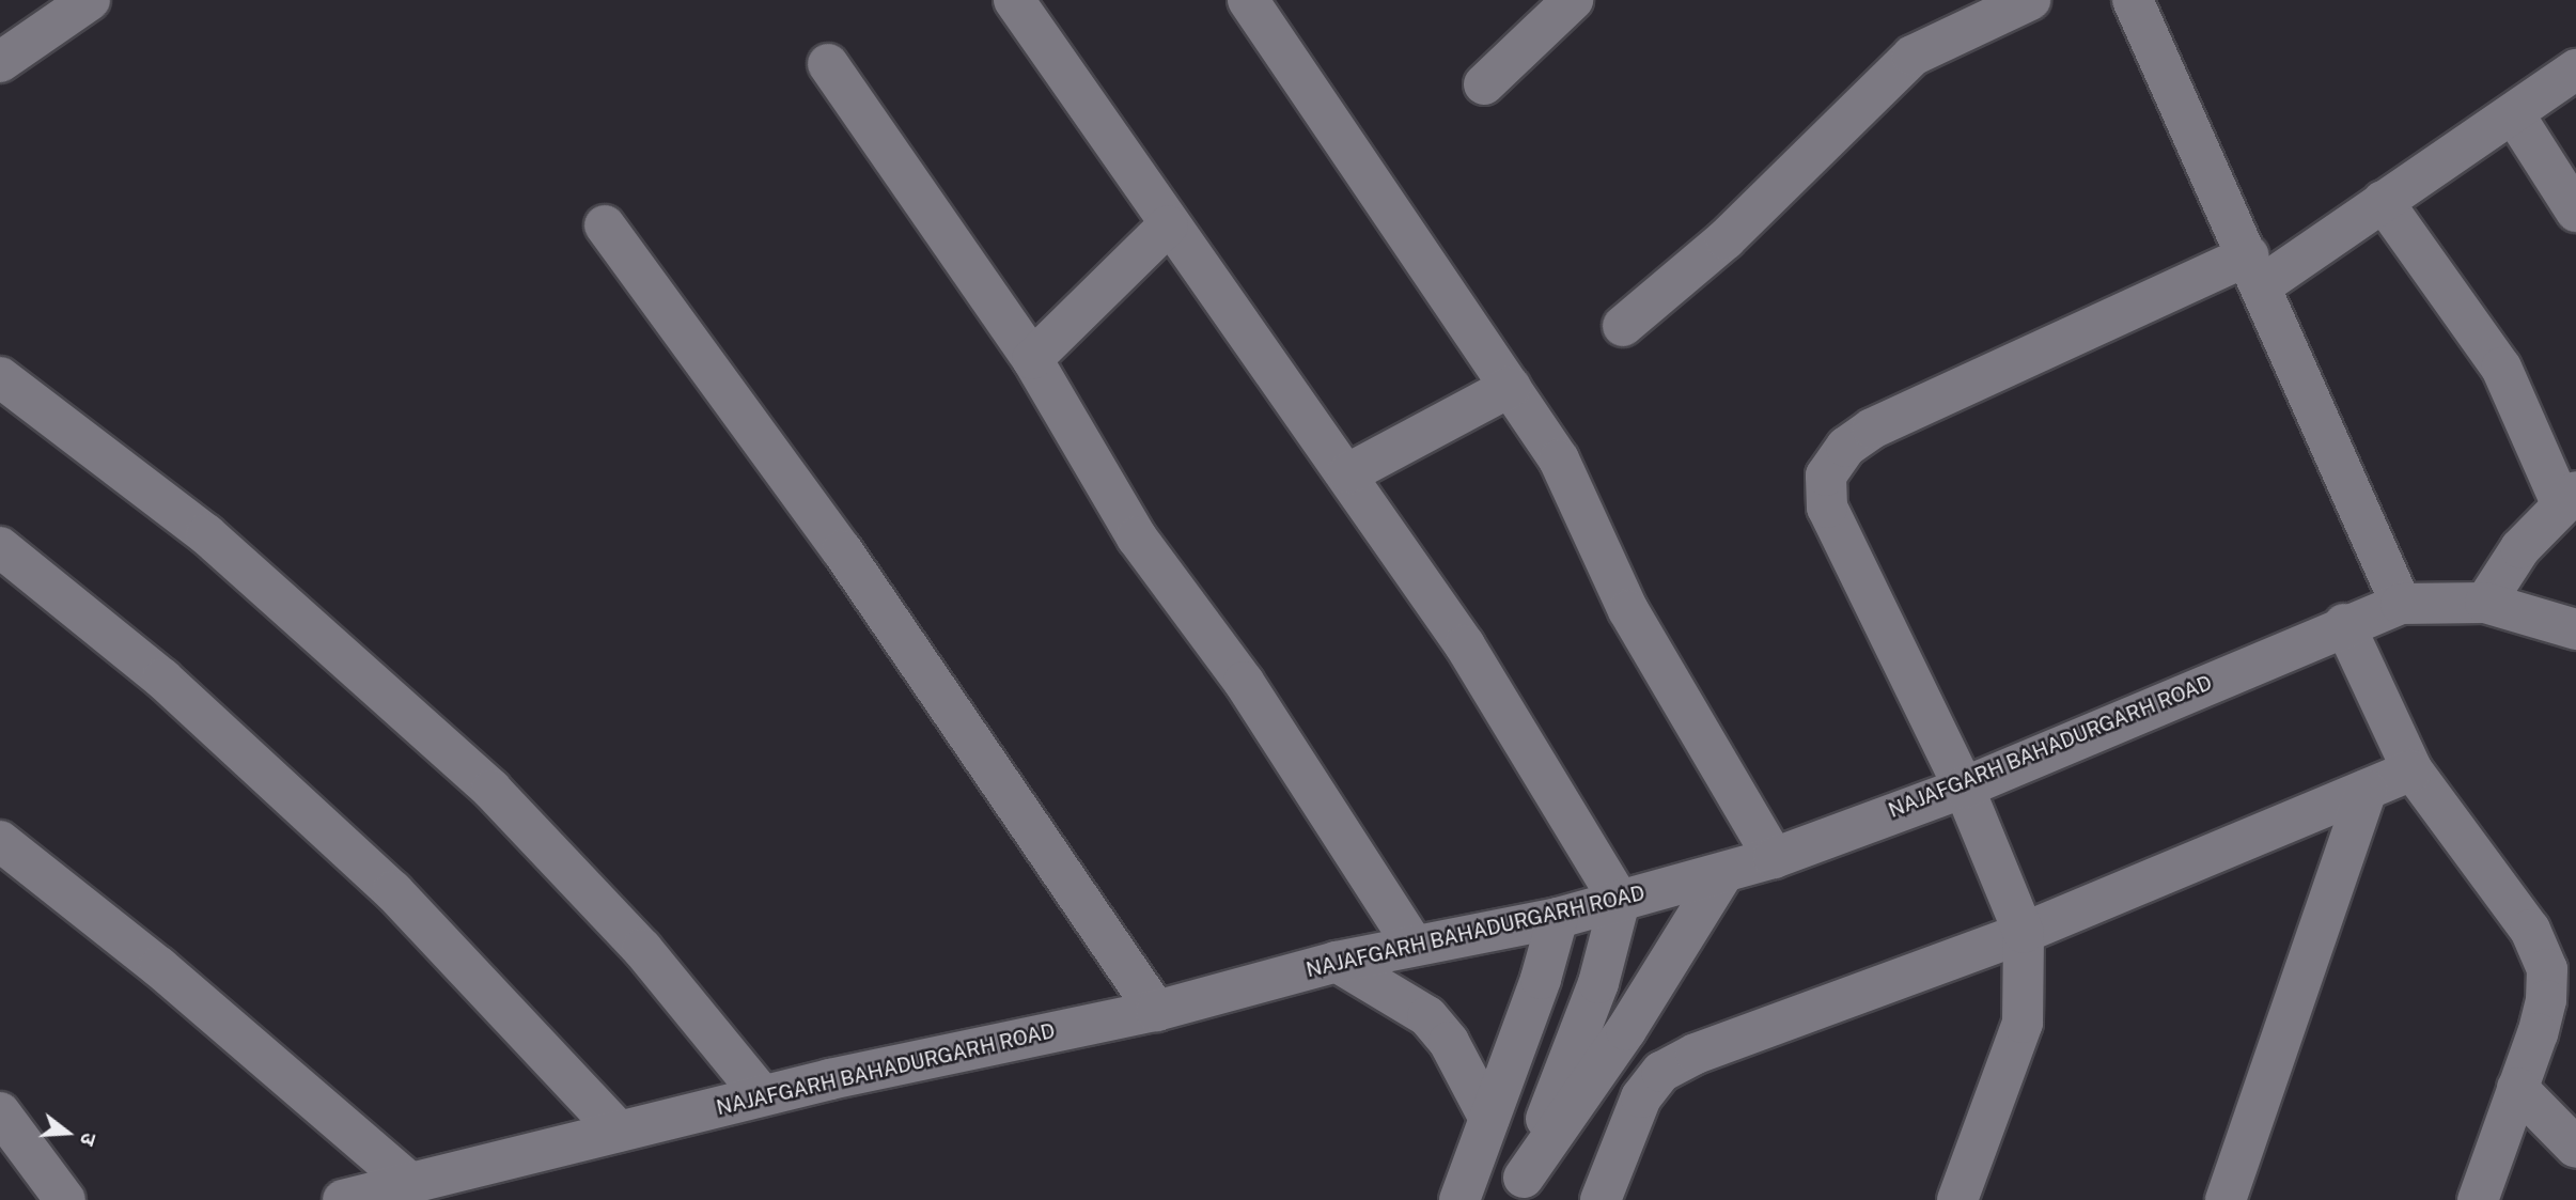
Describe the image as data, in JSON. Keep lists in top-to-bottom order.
{
  "streets": {
    "street": ["NAJAFGARH BAHADURGARH ROAD"]
  },
  "north": "right"
}
